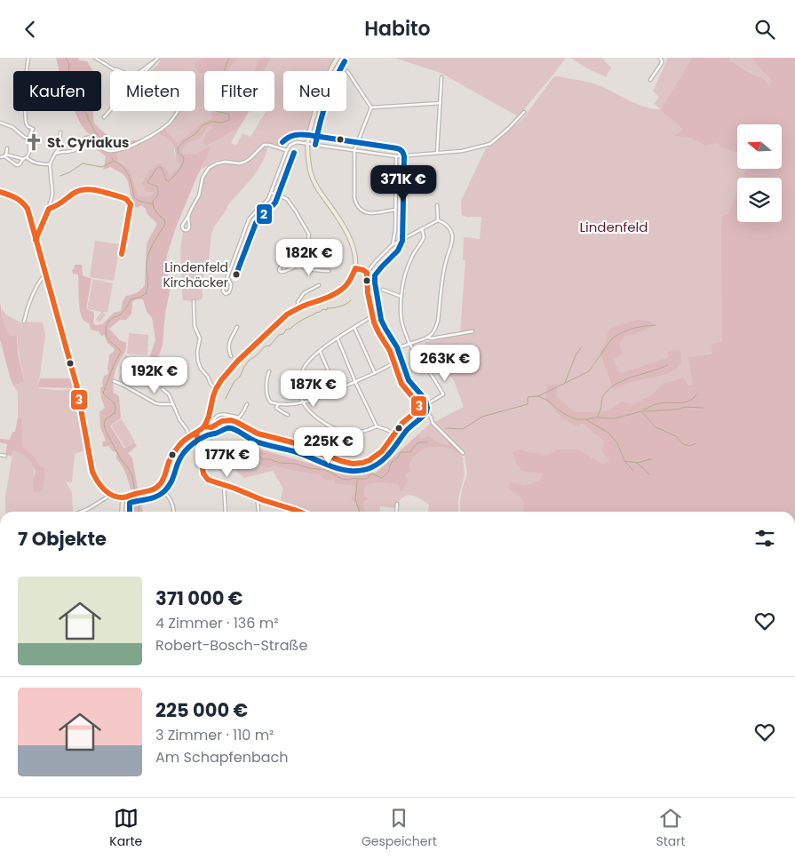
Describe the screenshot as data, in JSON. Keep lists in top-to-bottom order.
{
  "parks": ["Lindenfeld"],
  "places": {
    "church": ["St. Cyriakus"],
    "other": ["Lindenfeld Kirchäcker"]
  },
  "lines": ["transit line 2", "transit line 3"],
  "north": "left",
  "page": {
    "header": "Habito",
    "chip": [
      "Kaufen",
      "Mieten",
      "Filter",
      "Neu"
    ],
    "price": [
      "371K €",
      "182K €",
      "263K €",
      "192K €",
      "187K €",
      "225K €",
      "177K €"
    ],
    "heading": "7 Objekte",
    "list": [
      {
        "name": "371 000 €",
        "note": "4 Zimmer · 136 m² · Robert-Bosch-Straße"
      },
      {
        "name": "225 000 €",
        "note": "3 Zimmer · 110 m² · Am Schapfenbach"
      }
    ],
    "tabs": ["Karte", "Gespeichert", "Start"]
  }
}
